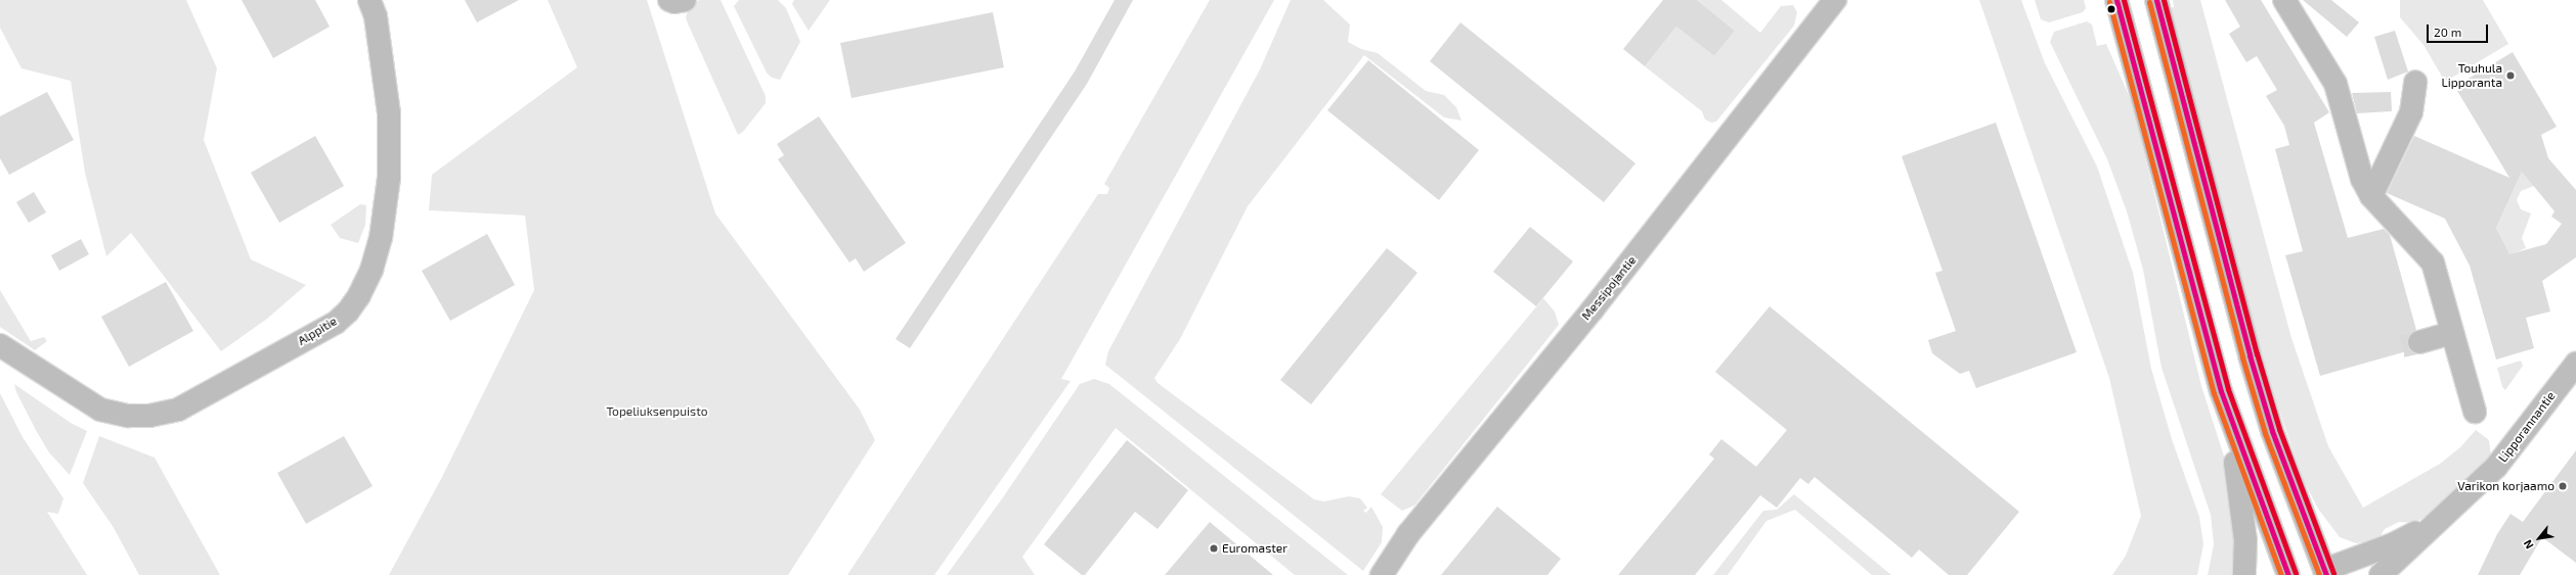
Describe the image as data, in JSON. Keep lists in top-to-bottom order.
{
  "streets": {
    "street": ["Messipojantie", "Alppitie", "Lipporannantie"]
  },
  "parks": ["Topeliuksenpuisto"],
  "places": ["Touhula Lipporanta", "Varikon korjaamo", "Euromaster"],
  "scale_bar": "20 m",
  "north": "bottom left"
}
